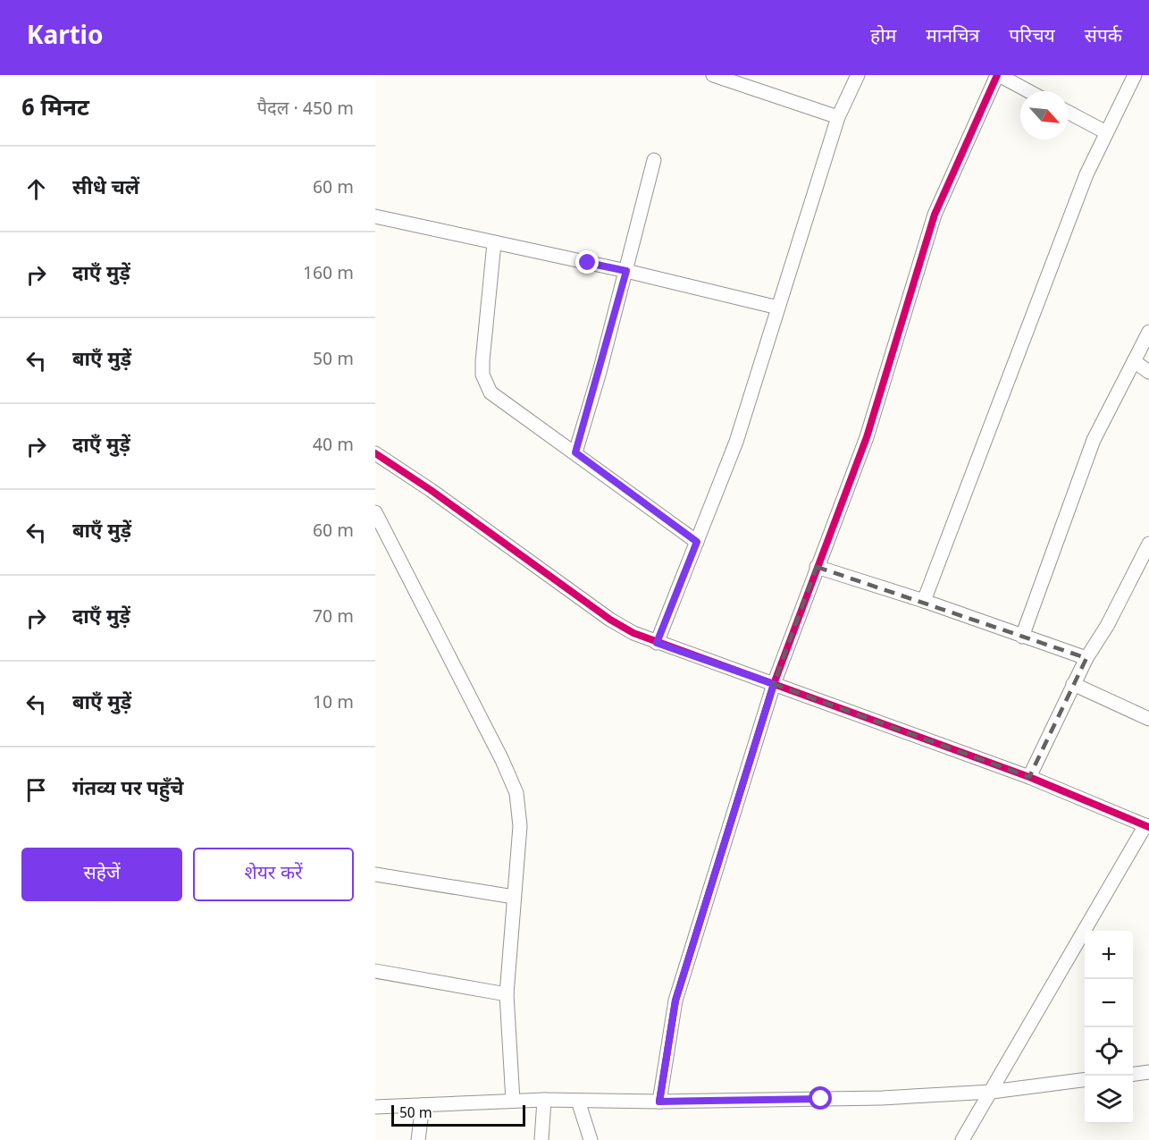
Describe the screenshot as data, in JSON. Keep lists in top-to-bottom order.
{
  "scale_bar": "50 m",
  "north": "bottom right",
  "page": {
    "header": "Kartio",
    "nav": [
      "होम",
      "मानचित्र",
      "परिचय",
      "संपर्क"
    ],
    "heading": ["6 मिनट", "पैदल · 450 m"],
    "list": [
      ["सीधे चलें", "60 m"],
      ["दाएँ मुड़ें", "160 m"],
      ["बाएँ मुड़ें", "50 m"],
      ["दाएँ मुड़ें", "40 m"],
      ["बाएँ मुड़ें", "60 m"],
      ["दाएँ मुड़ें", "70 m"],
      ["बाएँ मुड़ें", "10 m"],
      "गंतव्य पर पहुँचे"
    ],
    "buttons": ["सहेजें", "शेयर करें"],
    "map_buttons": ["+", "−"],
    "scale": "50 m"
  }
}
